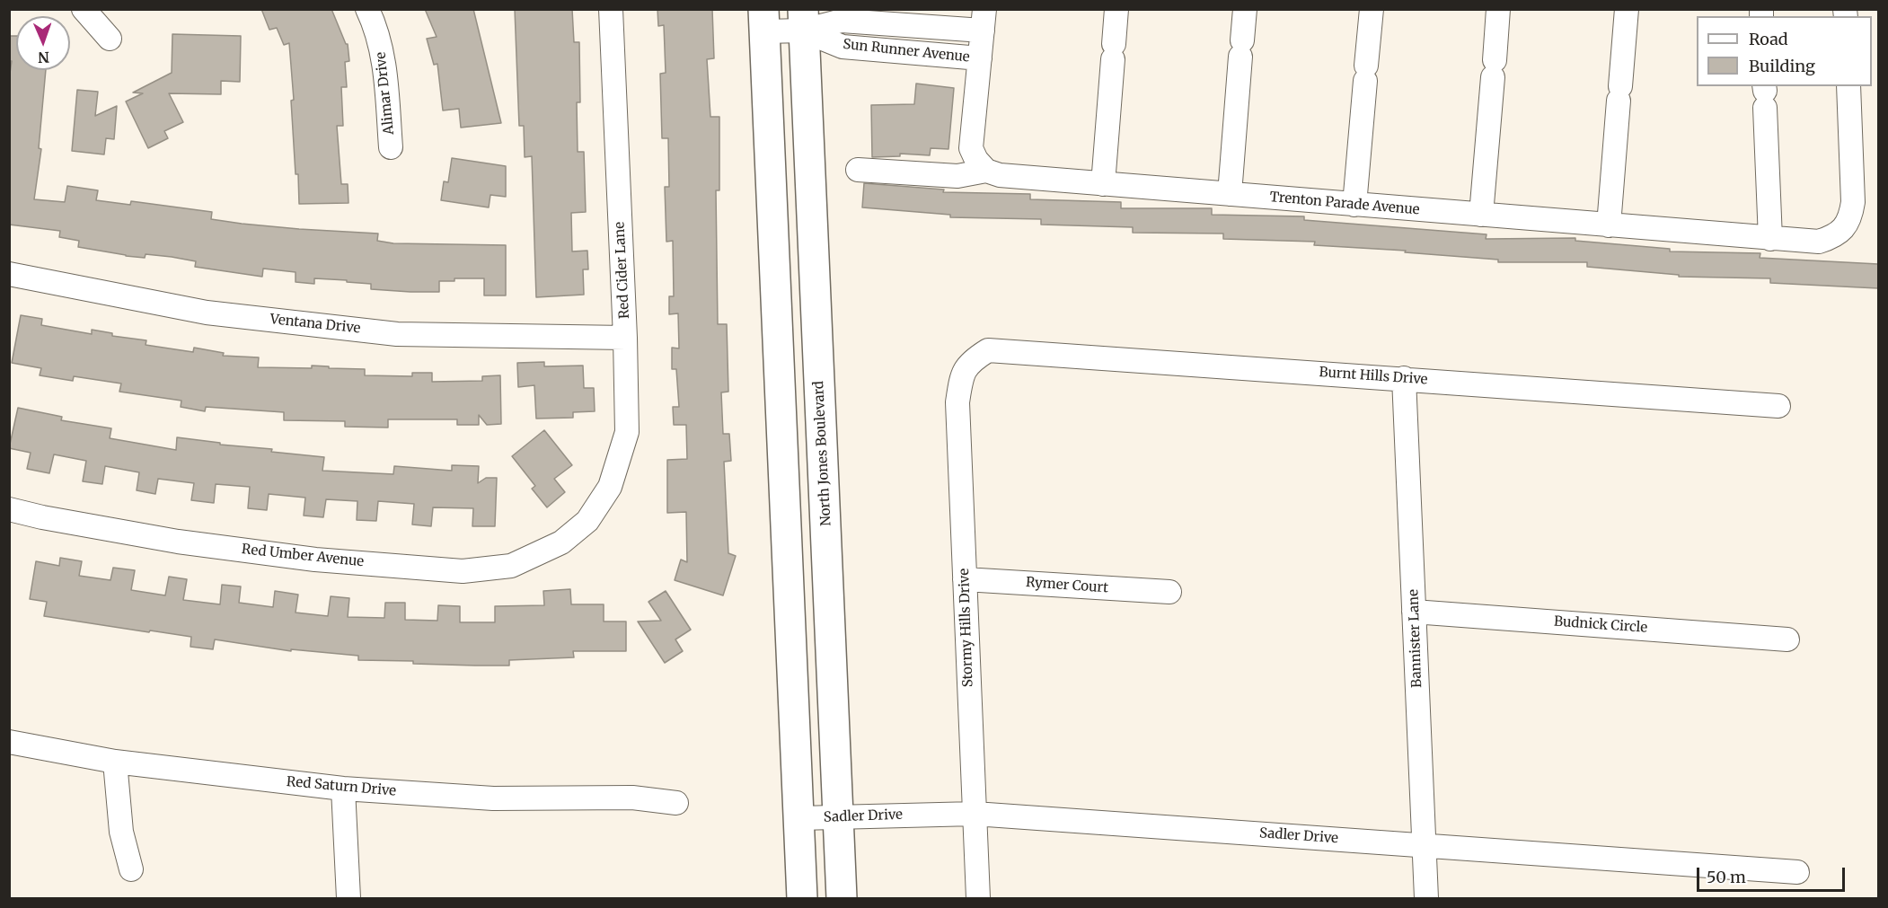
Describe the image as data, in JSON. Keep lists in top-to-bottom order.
{
  "streets": {
    "main road": ["North Jones Boulevard"],
    "street": [
      "Sun Runner Avenue",
      "Alimar Drive",
      "Trenton Parade Avenue",
      "Red Cider Lane",
      "Ventana Drive",
      "Burnt Hills Drive",
      "Red Umber Avenue",
      "Rymer Court",
      "Budnick Circle",
      "Stormy Hills Drive",
      "Bannister Lane",
      "Red Saturn Drive",
      "Sadler Drive"
    ]
  },
  "crossings": [
    ["Sun Runner Avenue", "North Jones Boulevard"],
    ["Red Cider Lane", "Ventana Drive"],
    ["Red Cider Lane", "Red Umber Avenue"],
    ["Burnt Hills Drive", "Stormy Hills Drive"],
    ["Burnt Hills Drive", "Bannister Lane"],
    ["North Jones Boulevard", "Sadler Drive"],
    ["Rymer Court", "Stormy Hills Drive"],
    ["Budnick Circle", "Bannister Lane"],
    ["Stormy Hills Drive", "Sadler Drive"],
    ["Bannister Lane", "Sadler Drive"]
  ],
  "legend": ["Road", "Building"],
  "scale_bar": "50 m",
  "north": "bottom"
}
